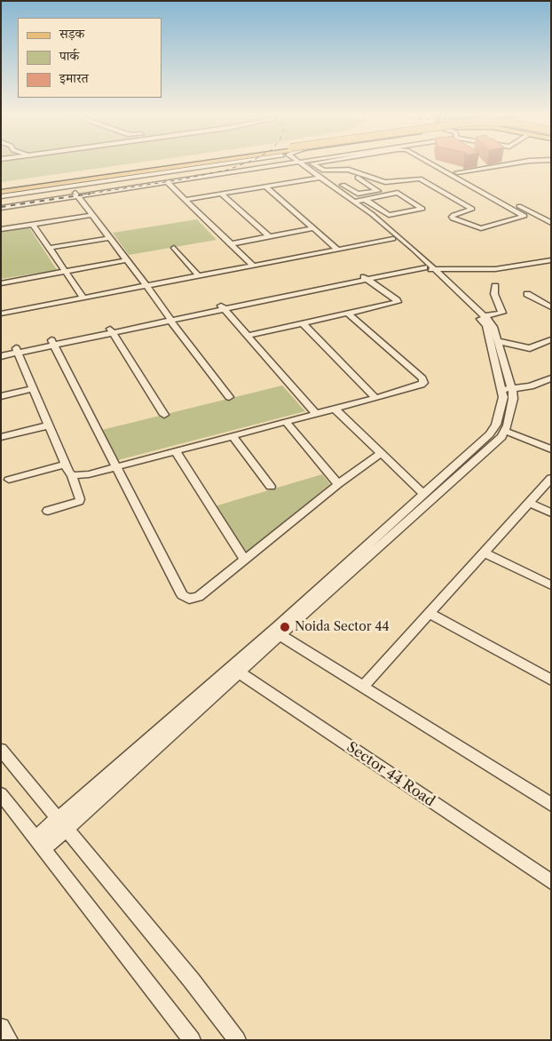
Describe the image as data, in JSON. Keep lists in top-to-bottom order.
{
  "streets": {
    "street": ["Sector 44 Road"]
  },
  "places": ["Noida Sector 44"],
  "legend": ["सड़क", "पार्क", "इमारत"]
}
